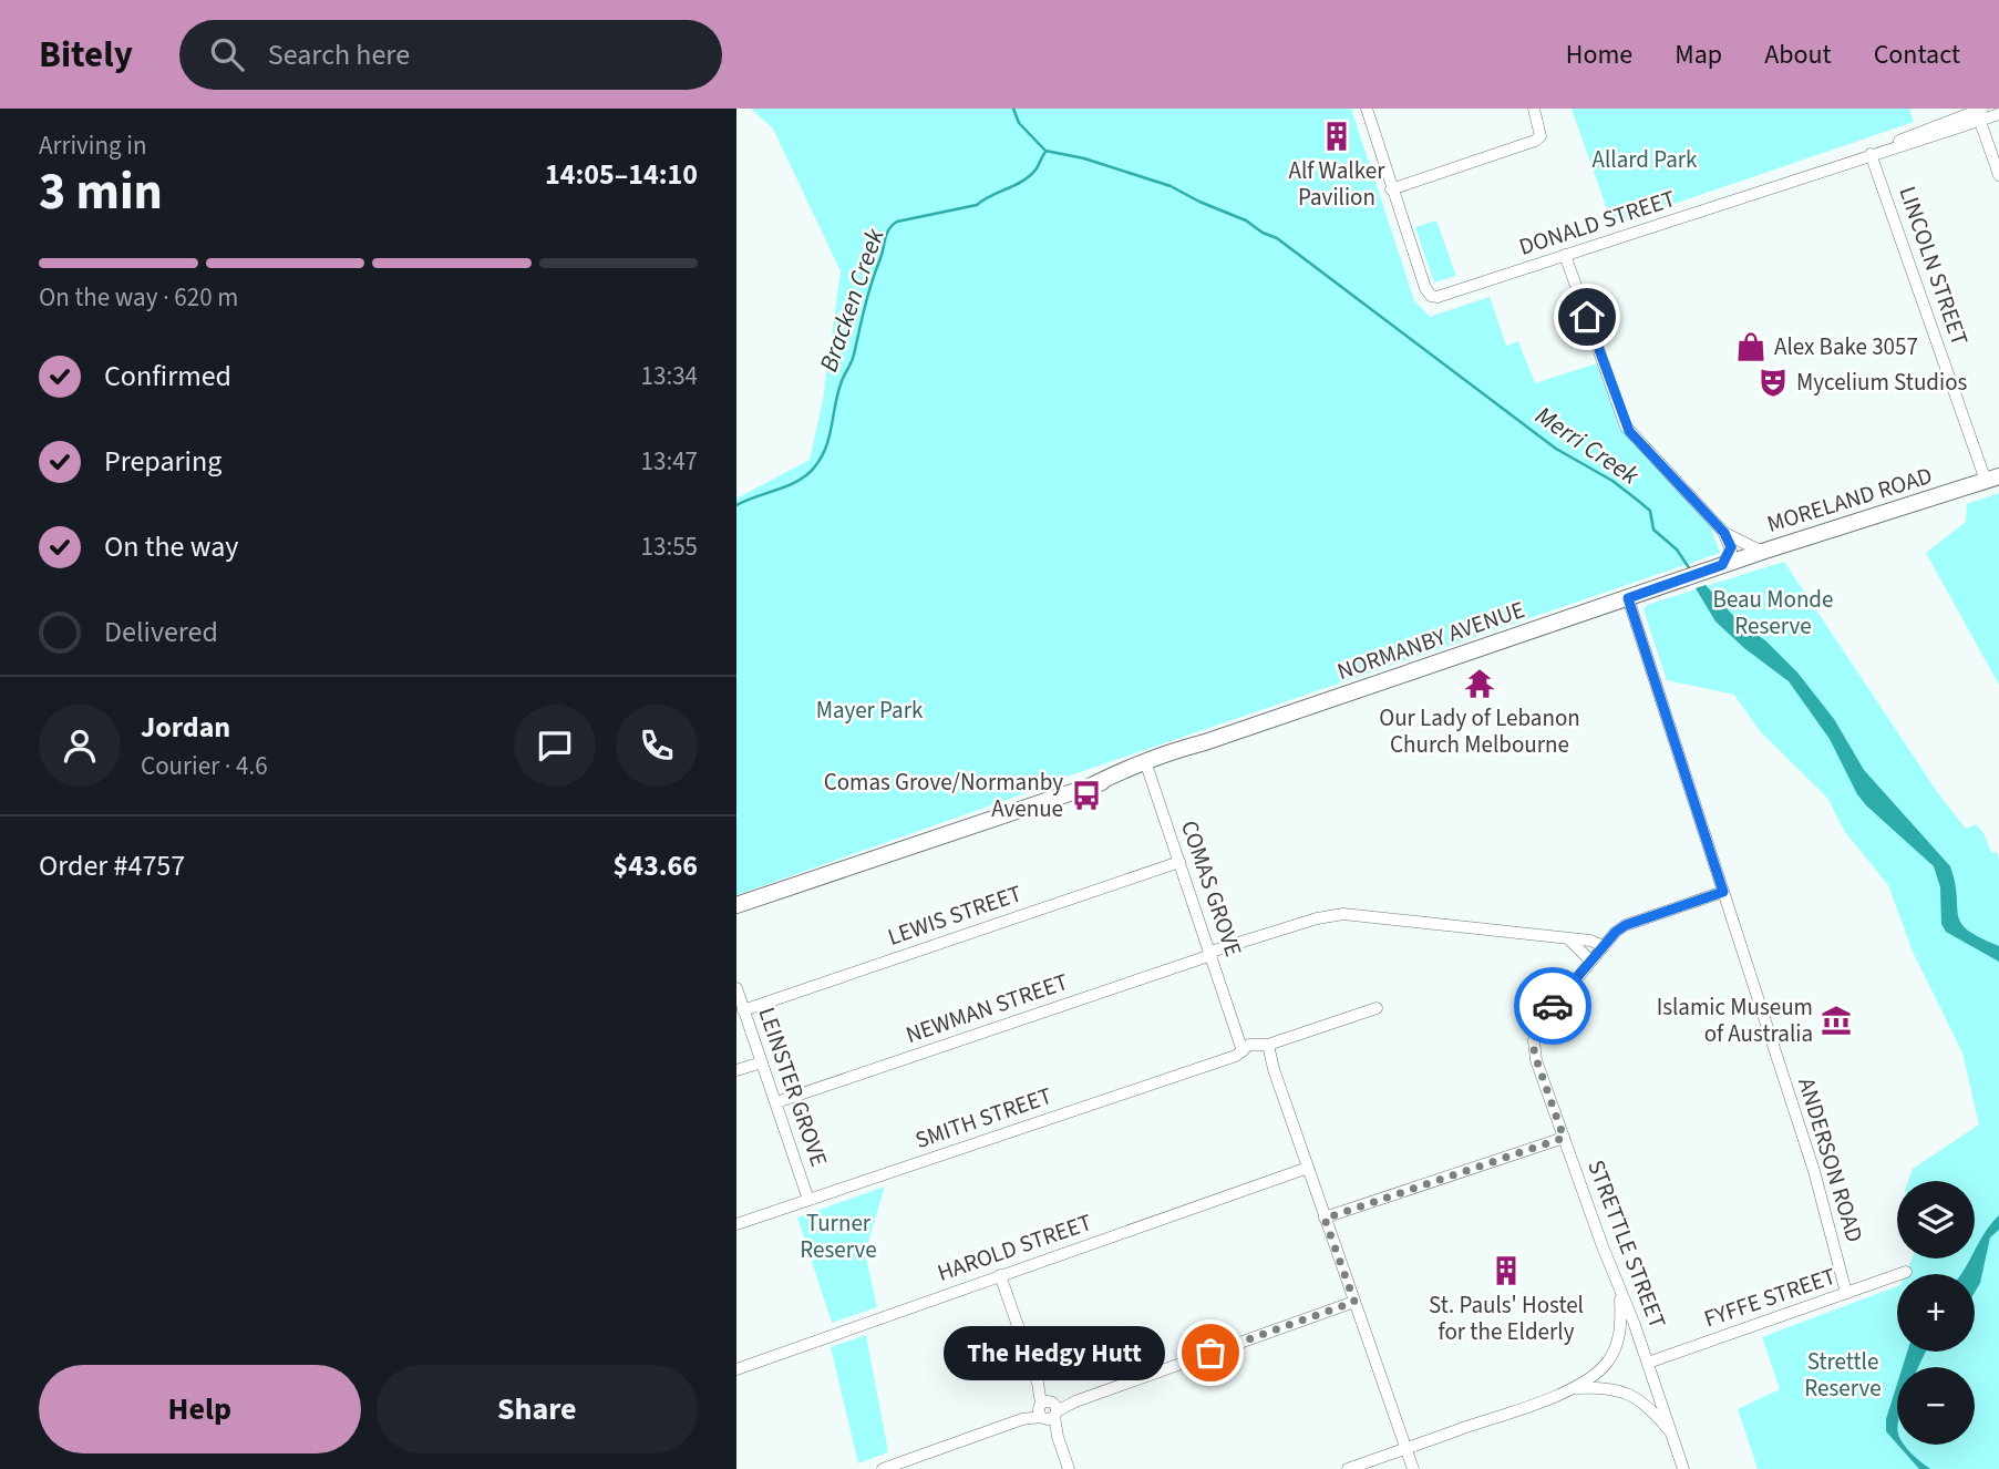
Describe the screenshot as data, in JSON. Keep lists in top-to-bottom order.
{
  "streets": {
    "main road": ["MORELAND ROAD", "NORMANBY AVENUE"],
    "street": [
      "DONALD STREET",
      "LINCOLN STREET",
      "COMAS GROVE",
      "LEWIS STREET",
      "NEWMAN STREET",
      "LEINSTER GROVE",
      "SMITH STREET",
      "ANDERSON ROAD",
      "STRETTLE STREET",
      "HAROLD STREET",
      "FYFFE STREET"
    ]
  },
  "crossings": [
    ["DONALD STREET", "LINCOLN STREET"],
    ["LINCOLN STREET", "MORELAND ROAD"],
    ["MORELAND ROAD", "NORMANBY AVENUE"],
    ["NORMANBY AVENUE", "COMAS GROVE"],
    ["NORMANBY AVENUE", "ANDERSON ROAD"],
    ["COMAS GROVE", "LEWIS STREET"],
    ["COMAS GROVE", "NEWMAN STREET"],
    ["COMAS GROVE", "SMITH STREET"],
    ["LEWIS STREET", "LEINSTER GROVE"],
    ["NEWMAN STREET", "LEINSTER GROVE"],
    ["LEINSTER GROVE", "SMITH STREET"],
    ["ANDERSON ROAD", "FYFFE STREET"],
    ["STRETTLE STREET", "FYFFE STREET"]
  ],
  "water": ["Bracken Creek", "Merri Creek"],
  "parks": [
    "Allard Park",
    "Beau Monde Reserve",
    "Mayer Park",
    "Turner Reserve",
    "Strettle Reserve"
  ],
  "places": {
    "building": ["Alf Walker Pavilion", "St. Pauls' Hostel for the Elderly"],
    "shop": ["Alex Bake 3057"],
    "theatre": ["Mycelium Studios"],
    "temple": ["Our Lady of Lebanon Church Melbourne"],
    "bus stop": ["Comas Grove/Normanby Avenue"],
    "museum": ["Islamic Museum of Australia"],
    "other": ["The Hedgy Hutt"]
  },
  "page": {
    "header": "Bitely",
    "search": "Search here",
    "nav": [
      "Home",
      "Map",
      "About",
      "Contact"
    ],
    "heading": ["3 min", "Arriving in", "14:05–14:10"],
    "panel": [
      "Jordan",
      "Courier · 4.6",
      "Order #4757",
      "$43.66"
    ],
    "bar": "On the way · 620 m",
    "list": [
      ["Confirmed", "13:34"],
      ["Preparing", "13:47"],
      ["On the way", "13:55"],
      "Delivered"
    ],
    "map_buttons": ["+", "−"],
    "bubble": "The Hedgy Hutt",
    "buttons": ["Help", "Share"]
  }
}
